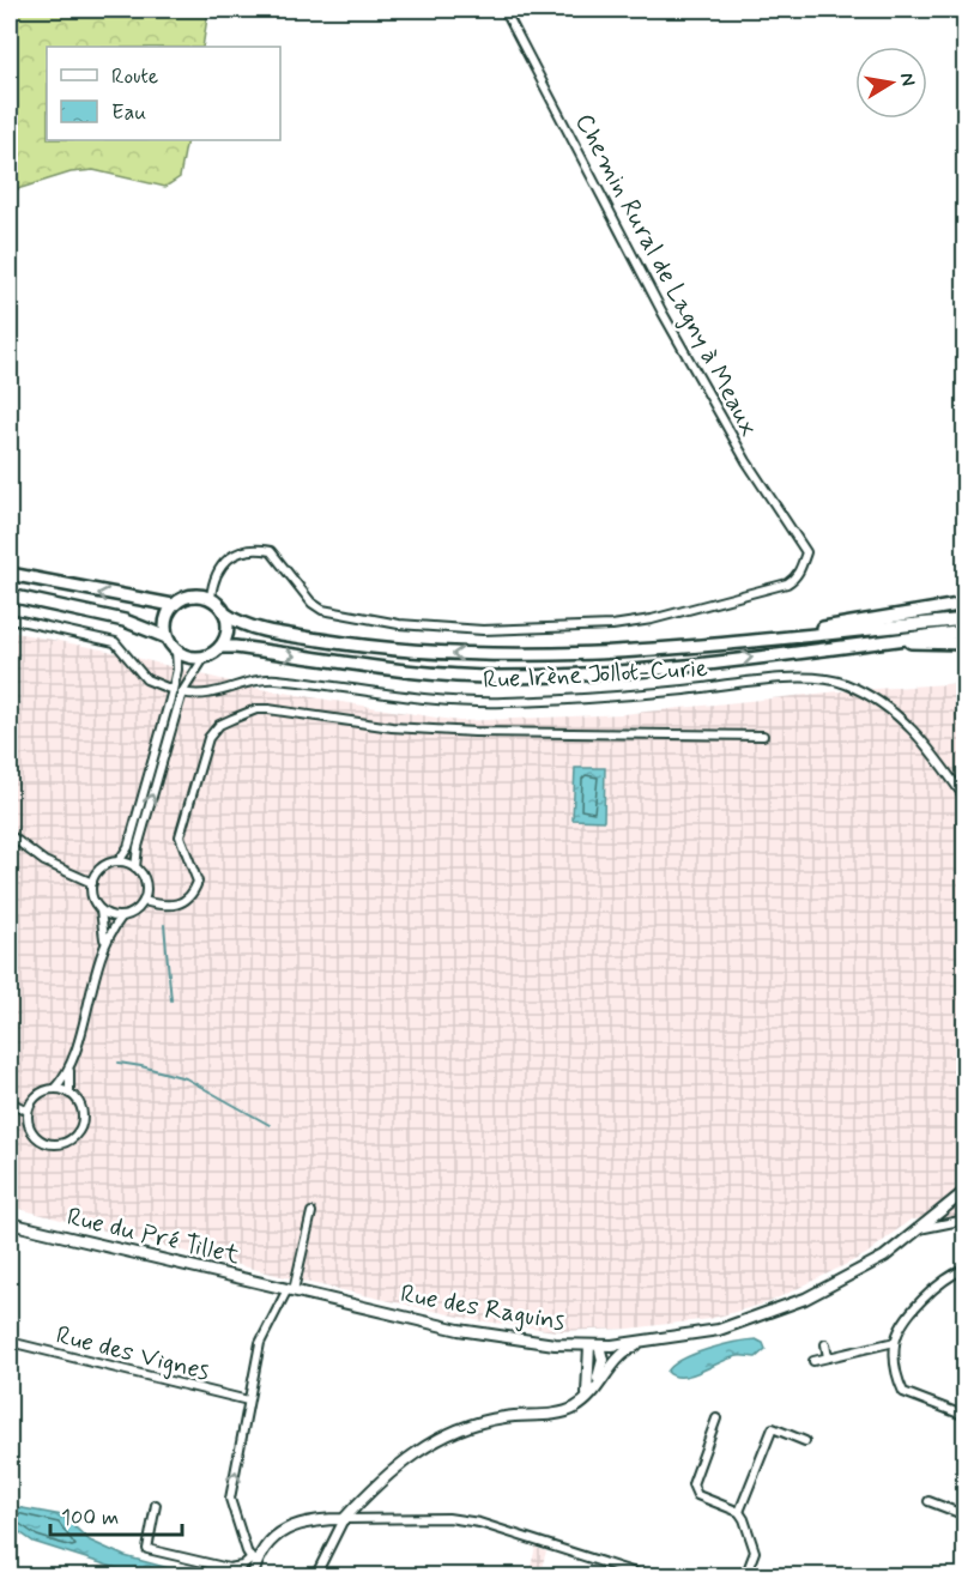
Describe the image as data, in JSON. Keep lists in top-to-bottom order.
{
  "streets": {
    "street": [
      "Chemin Rural de Lagny à Meaux",
      "Rue Irène Jollot-Curie",
      "Rue du Pré Tillet",
      "Rue des Raguins",
      "Rue des Vignes"
    ]
  },
  "crossings": [
    ["Rue du Pré Tillet", "Rue des Raguins"]
  ],
  "legend": ["Route", "Eau"],
  "scale_bar": "100 m",
  "north": "right"
}
